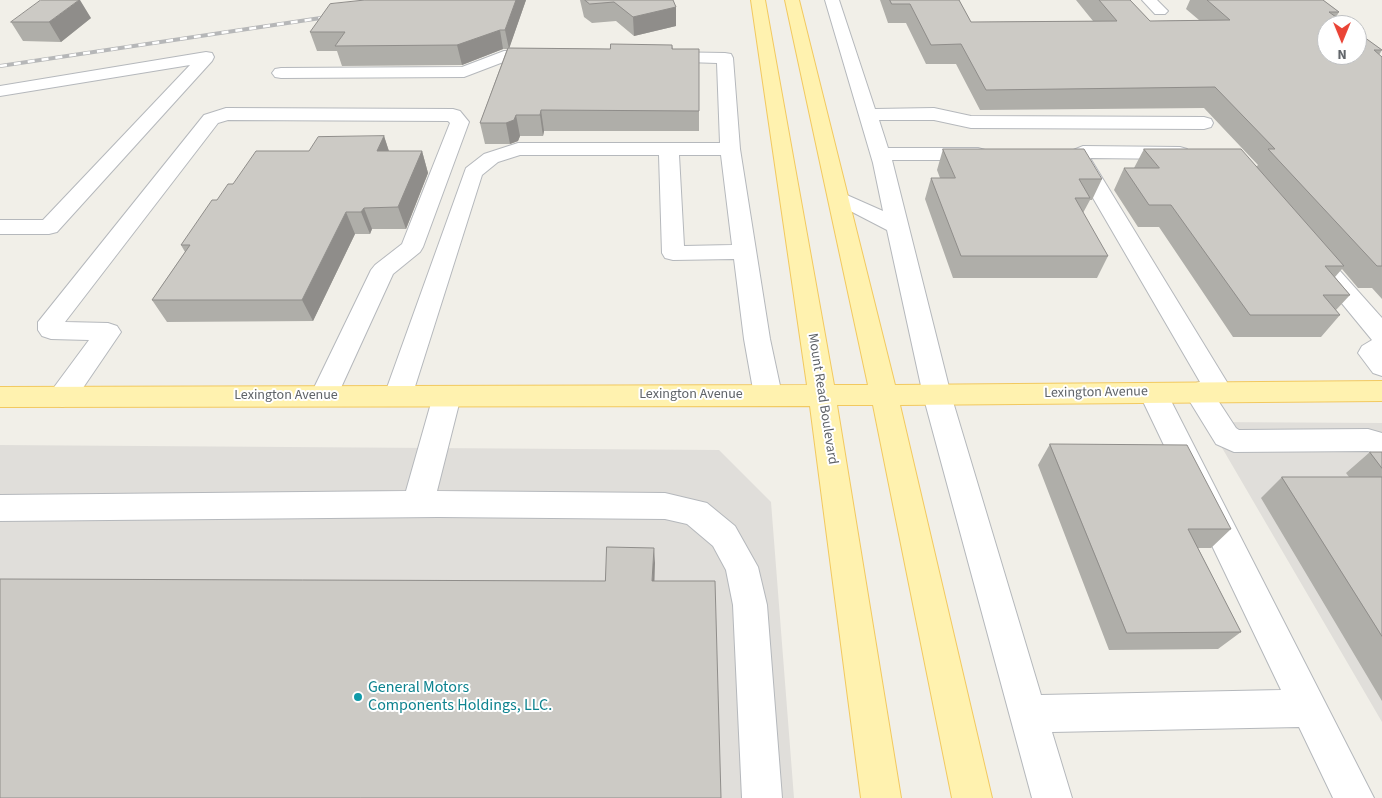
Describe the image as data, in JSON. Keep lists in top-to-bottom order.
{
  "streets": {
    "main road": ["Lexington Avenue", "Mount Read Boulevard"]
  },
  "crossings": [
    ["Lexington Avenue", "Mount Read Boulevard"]
  ],
  "places": ["General Motors Components Holdings, LLC."],
  "north": "bottom"
}
